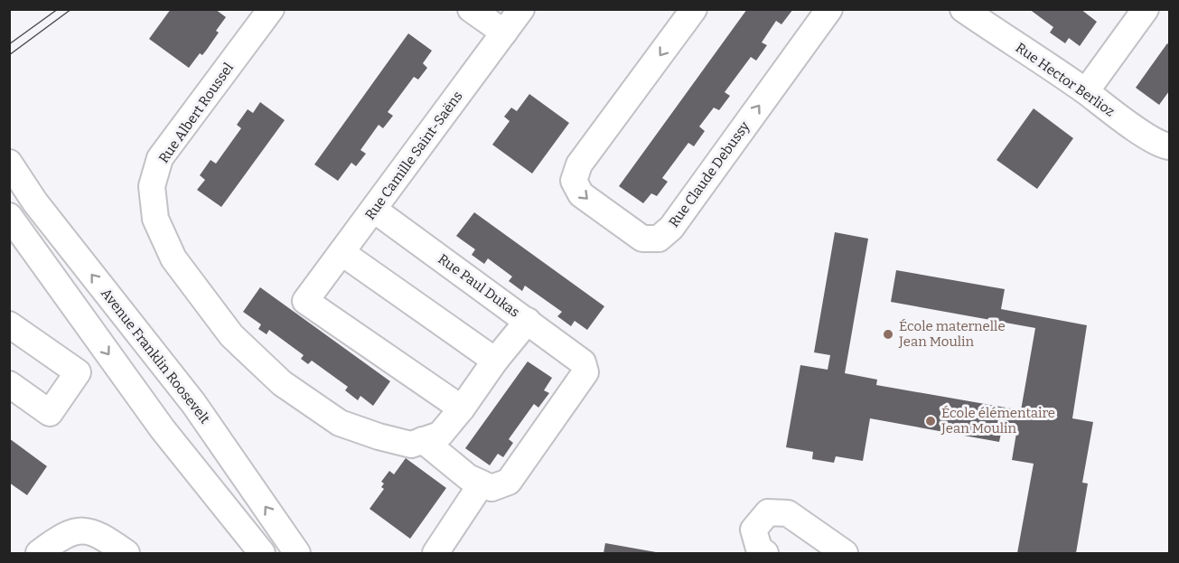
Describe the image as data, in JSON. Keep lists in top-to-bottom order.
{
  "streets": {
    "street": [
      "Rue Hector Berlioz",
      "Rue Albert Roussel",
      "Rue Camille Saint-Saëns",
      "Rue Claude Debussy",
      "Rue Paul Dukas",
      "Avenue Franklin Roosevelt"
    ]
  },
  "crossings": [
    ["Rue Camille Saint-Saëns", "Rue Paul Dukas"]
  ],
  "places": ["École maternelle Jean Moulin", "École élémentaire Jean Moulin"]
}
